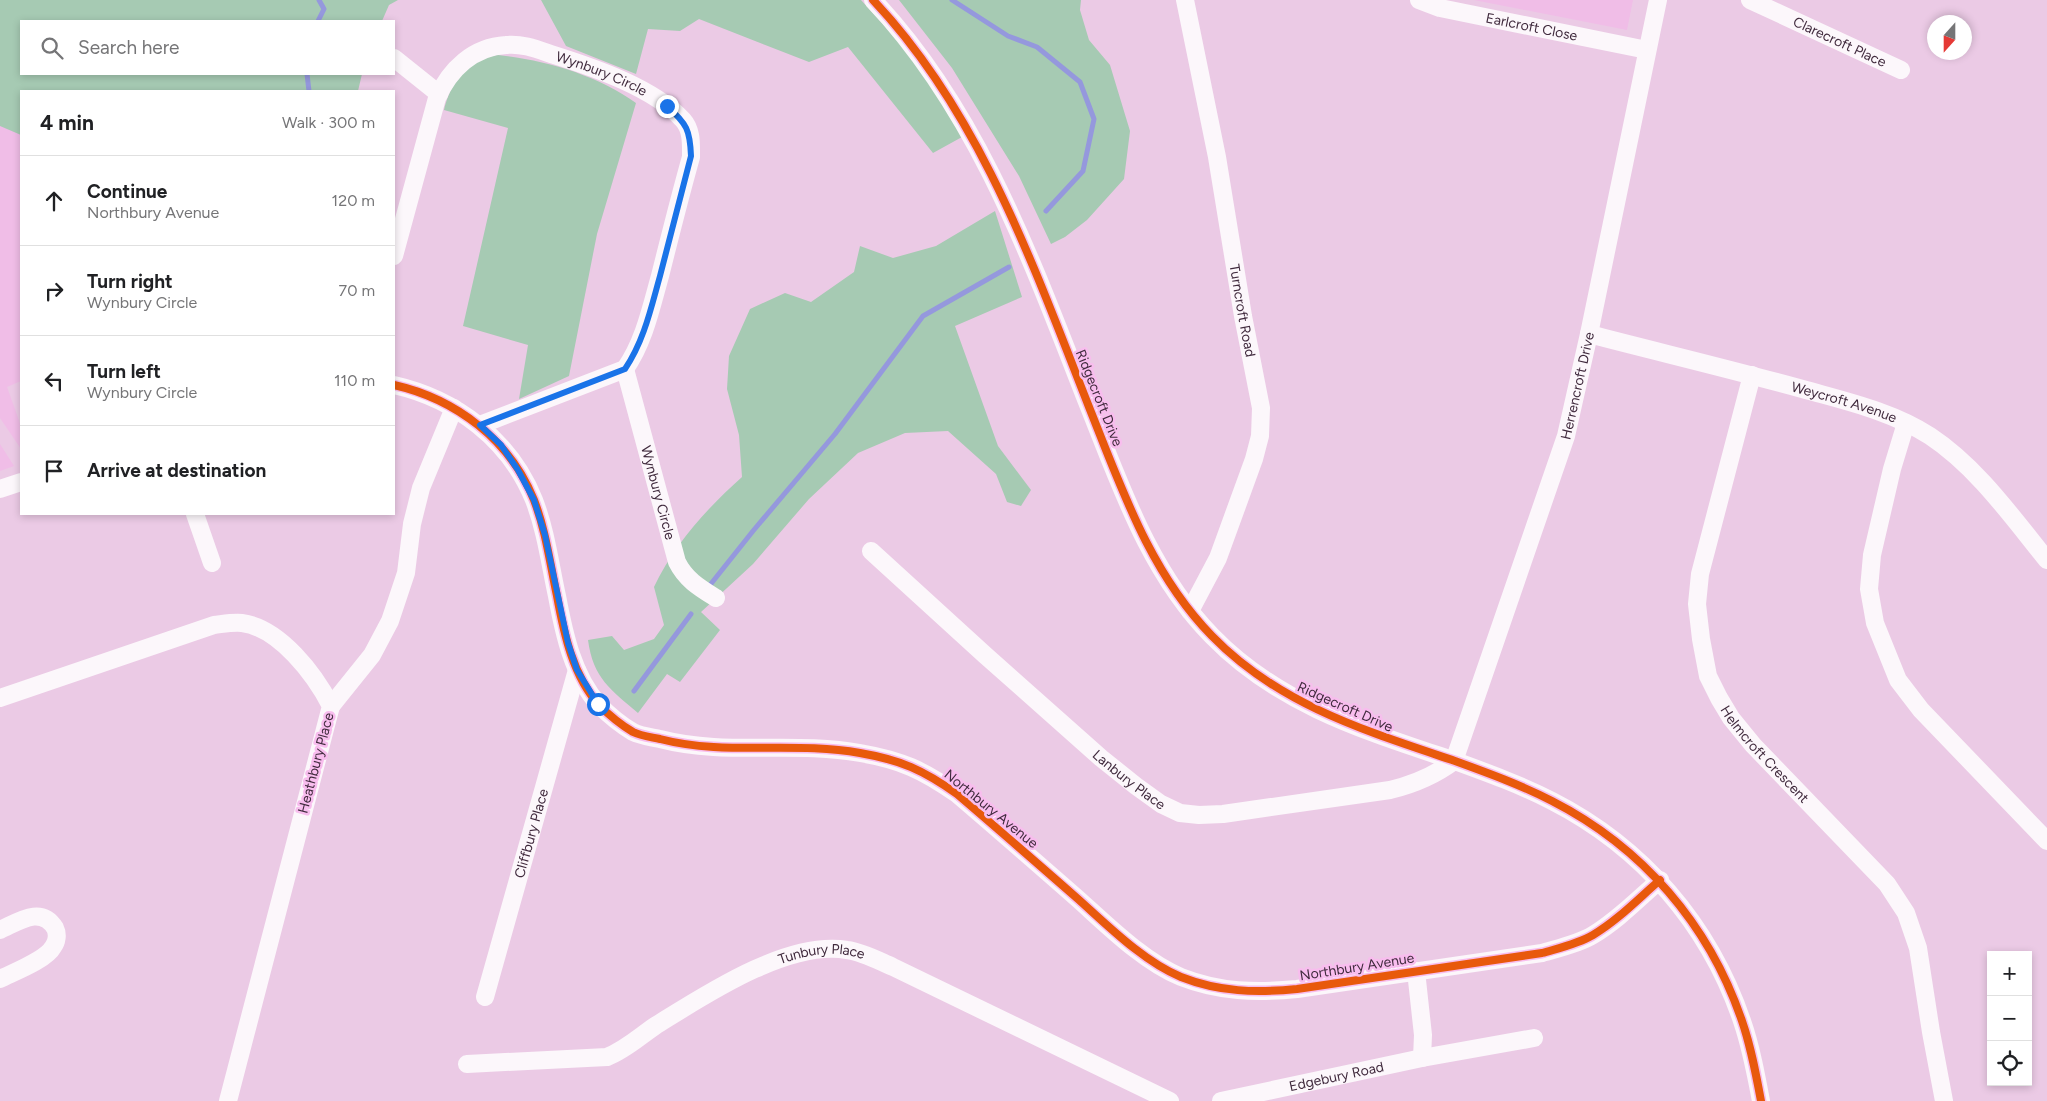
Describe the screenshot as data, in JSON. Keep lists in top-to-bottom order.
{
  "streets": {
    "street": [
      "Earlcroft Close",
      "Clarecroft Place",
      "Wynbury Circle",
      "Turncroft Road",
      "Herrencroft Drive",
      "Ridgecroft Drive",
      "Weycroft Avenue",
      "Helmcroft Crescent",
      "Heathbury Place",
      "Lanbury Place",
      "Northbury Avenue",
      "Cliffbury Place",
      "Tunbury Place",
      "Edgebury Road"
    ]
  },
  "crossings": [
    ["Earlcroft Close", "Herrencroft Drive"],
    ["Turncroft Road", "Ridgecroft Drive"],
    ["Herrencroft Drive", "Ridgecroft Drive"],
    ["Herrencroft Drive", "Weycroft Avenue"],
    ["Herrencroft Drive", "Lanbury Place"],
    ["Ridgecroft Drive", "Lanbury Place"],
    ["Ridgecroft Drive", "Northbury Avenue"],
    ["Weycroft Avenue", "Helmcroft Crescent"],
    ["Northbury Avenue", "Cliffbury Place"]
  ],
  "north": "bottom",
  "page": {
    "search": "Search here",
    "heading": ["4 min", "Walk · 300 m"],
    "list": [
      ["Continue", "Northbury Avenue", "120 m"],
      ["Turn right", "Wynbury Circle", "70 m"],
      ["Turn left", "Wynbury Circle", "110 m"],
      "Arrive at destination"
    ],
    "map_buttons": ["+", "−"]
  }
}
